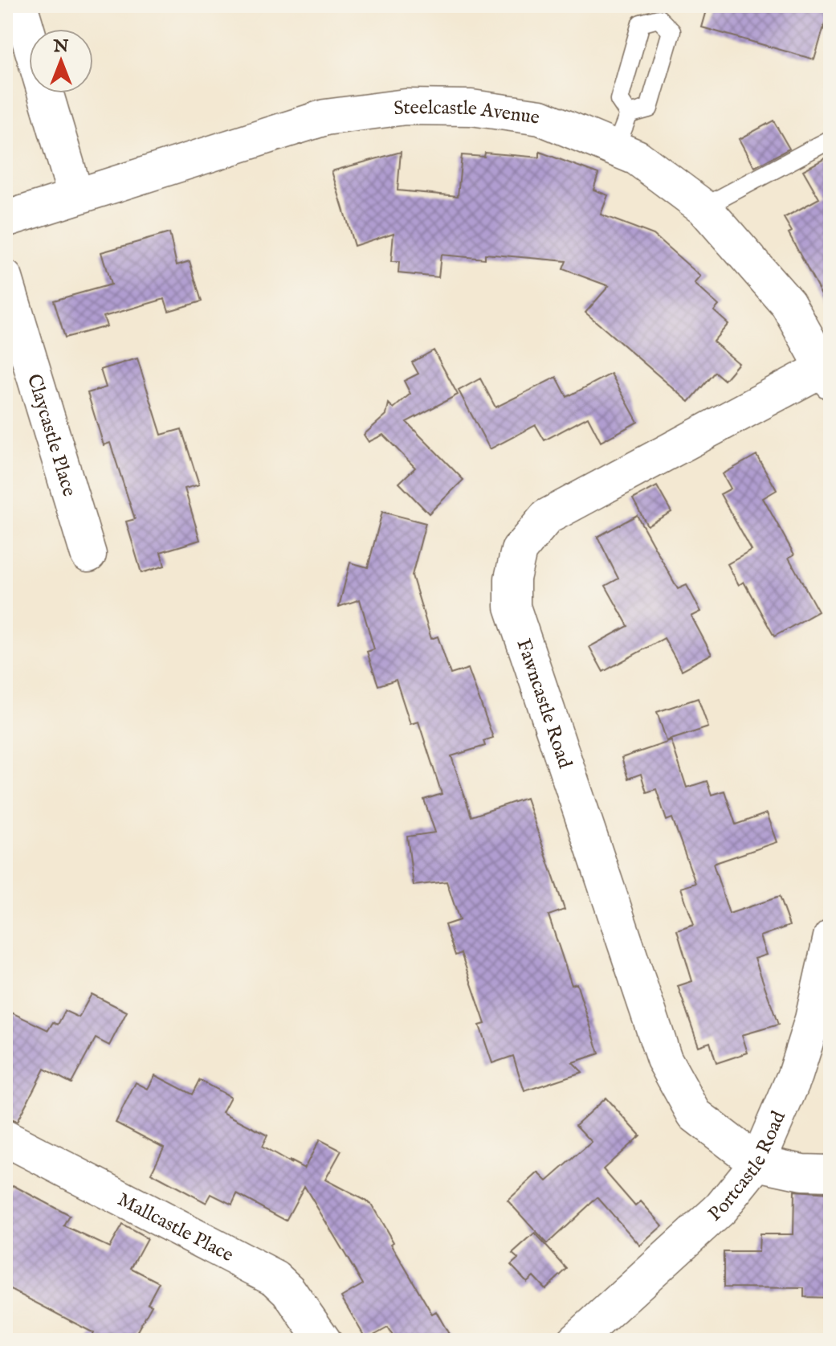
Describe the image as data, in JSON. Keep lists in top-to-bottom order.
{
  "streets": {
    "street": [
      "Steelcastle Avenue",
      "Claycastle Place",
      "Fawncastle Road",
      "Portcastle Road",
      "Mallcastle Place"
    ]
  },
  "crossings": [
    ["Steelcastle Avenue", "Fawncastle Road"],
    ["Fawncastle Road", "Portcastle Road"]
  ],
  "north": "top"
}
